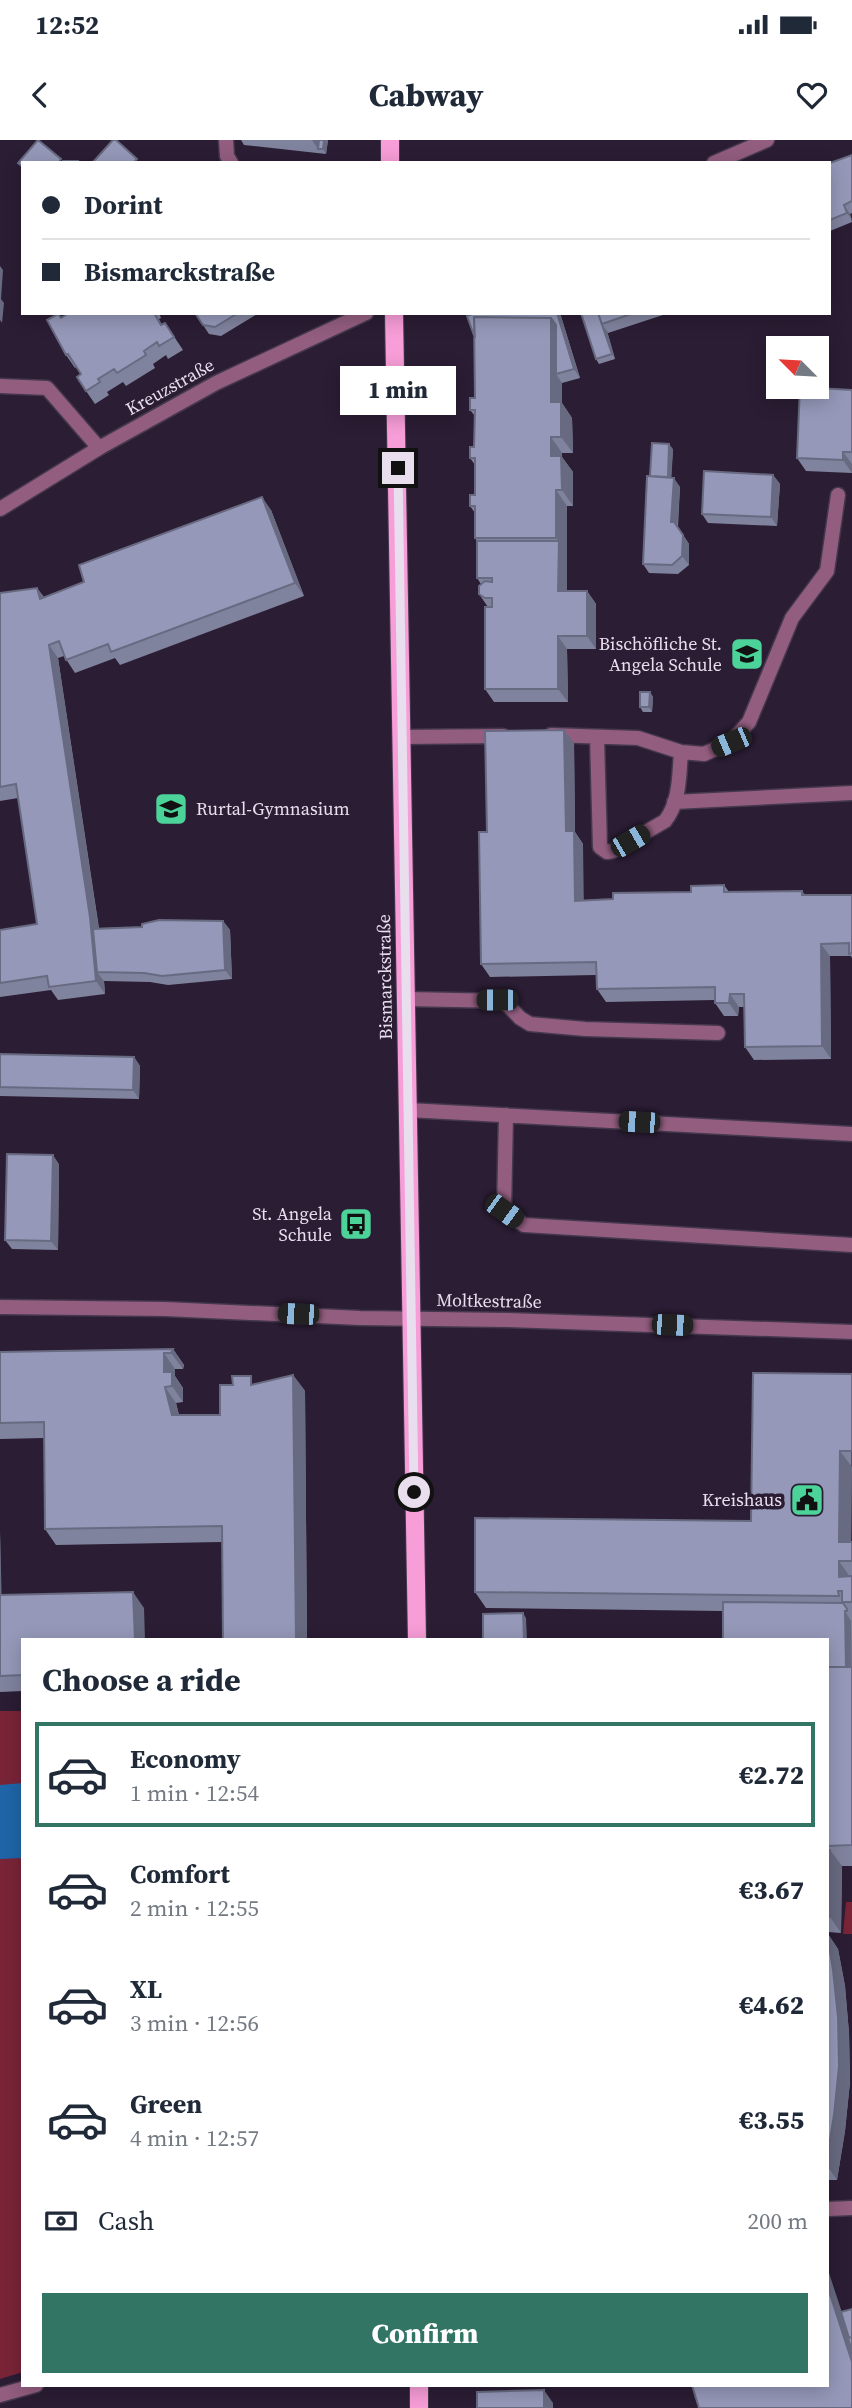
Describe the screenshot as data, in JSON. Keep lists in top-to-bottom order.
{
  "streets": {
    "main road": ["Bismarckstraße"],
    "street": ["Kreuzstraße", "Moltkestraße"]
  },
  "crossings": [
    ["Bismarckstraße", "Moltkestraße"]
  ],
  "places": {
    "school or university": ["Bischöfliche St. Angela Schule", "Rurtal-Gymnasium"],
    "bus stop": ["St. Angela Schule"],
    "public building": ["Kreishaus"]
  },
  "north": "top left",
  "page": {
    "status": "12:52",
    "header": "Cabway",
    "banner": ["Dorint", "Bismarckstraße"],
    "bubble": "1 min",
    "heading": "Choose a ride",
    "list": [
      {
        "name": "Economy",
        "note": "1 min · 12:54",
        "value": "€2.72"
      },
      {
        "name": "Comfort",
        "note": "2 min · 12:55",
        "value": "€3.67"
      },
      {
        "name": "XL",
        "note": "3 min · 12:56",
        "value": "€4.62"
      },
      {
        "name": "Green",
        "note": "4 min · 12:57",
        "value": "€3.55"
      }
    ],
    "pay": ["Cash", "200 m"],
    "buttons": "Confirm"
  }
}
